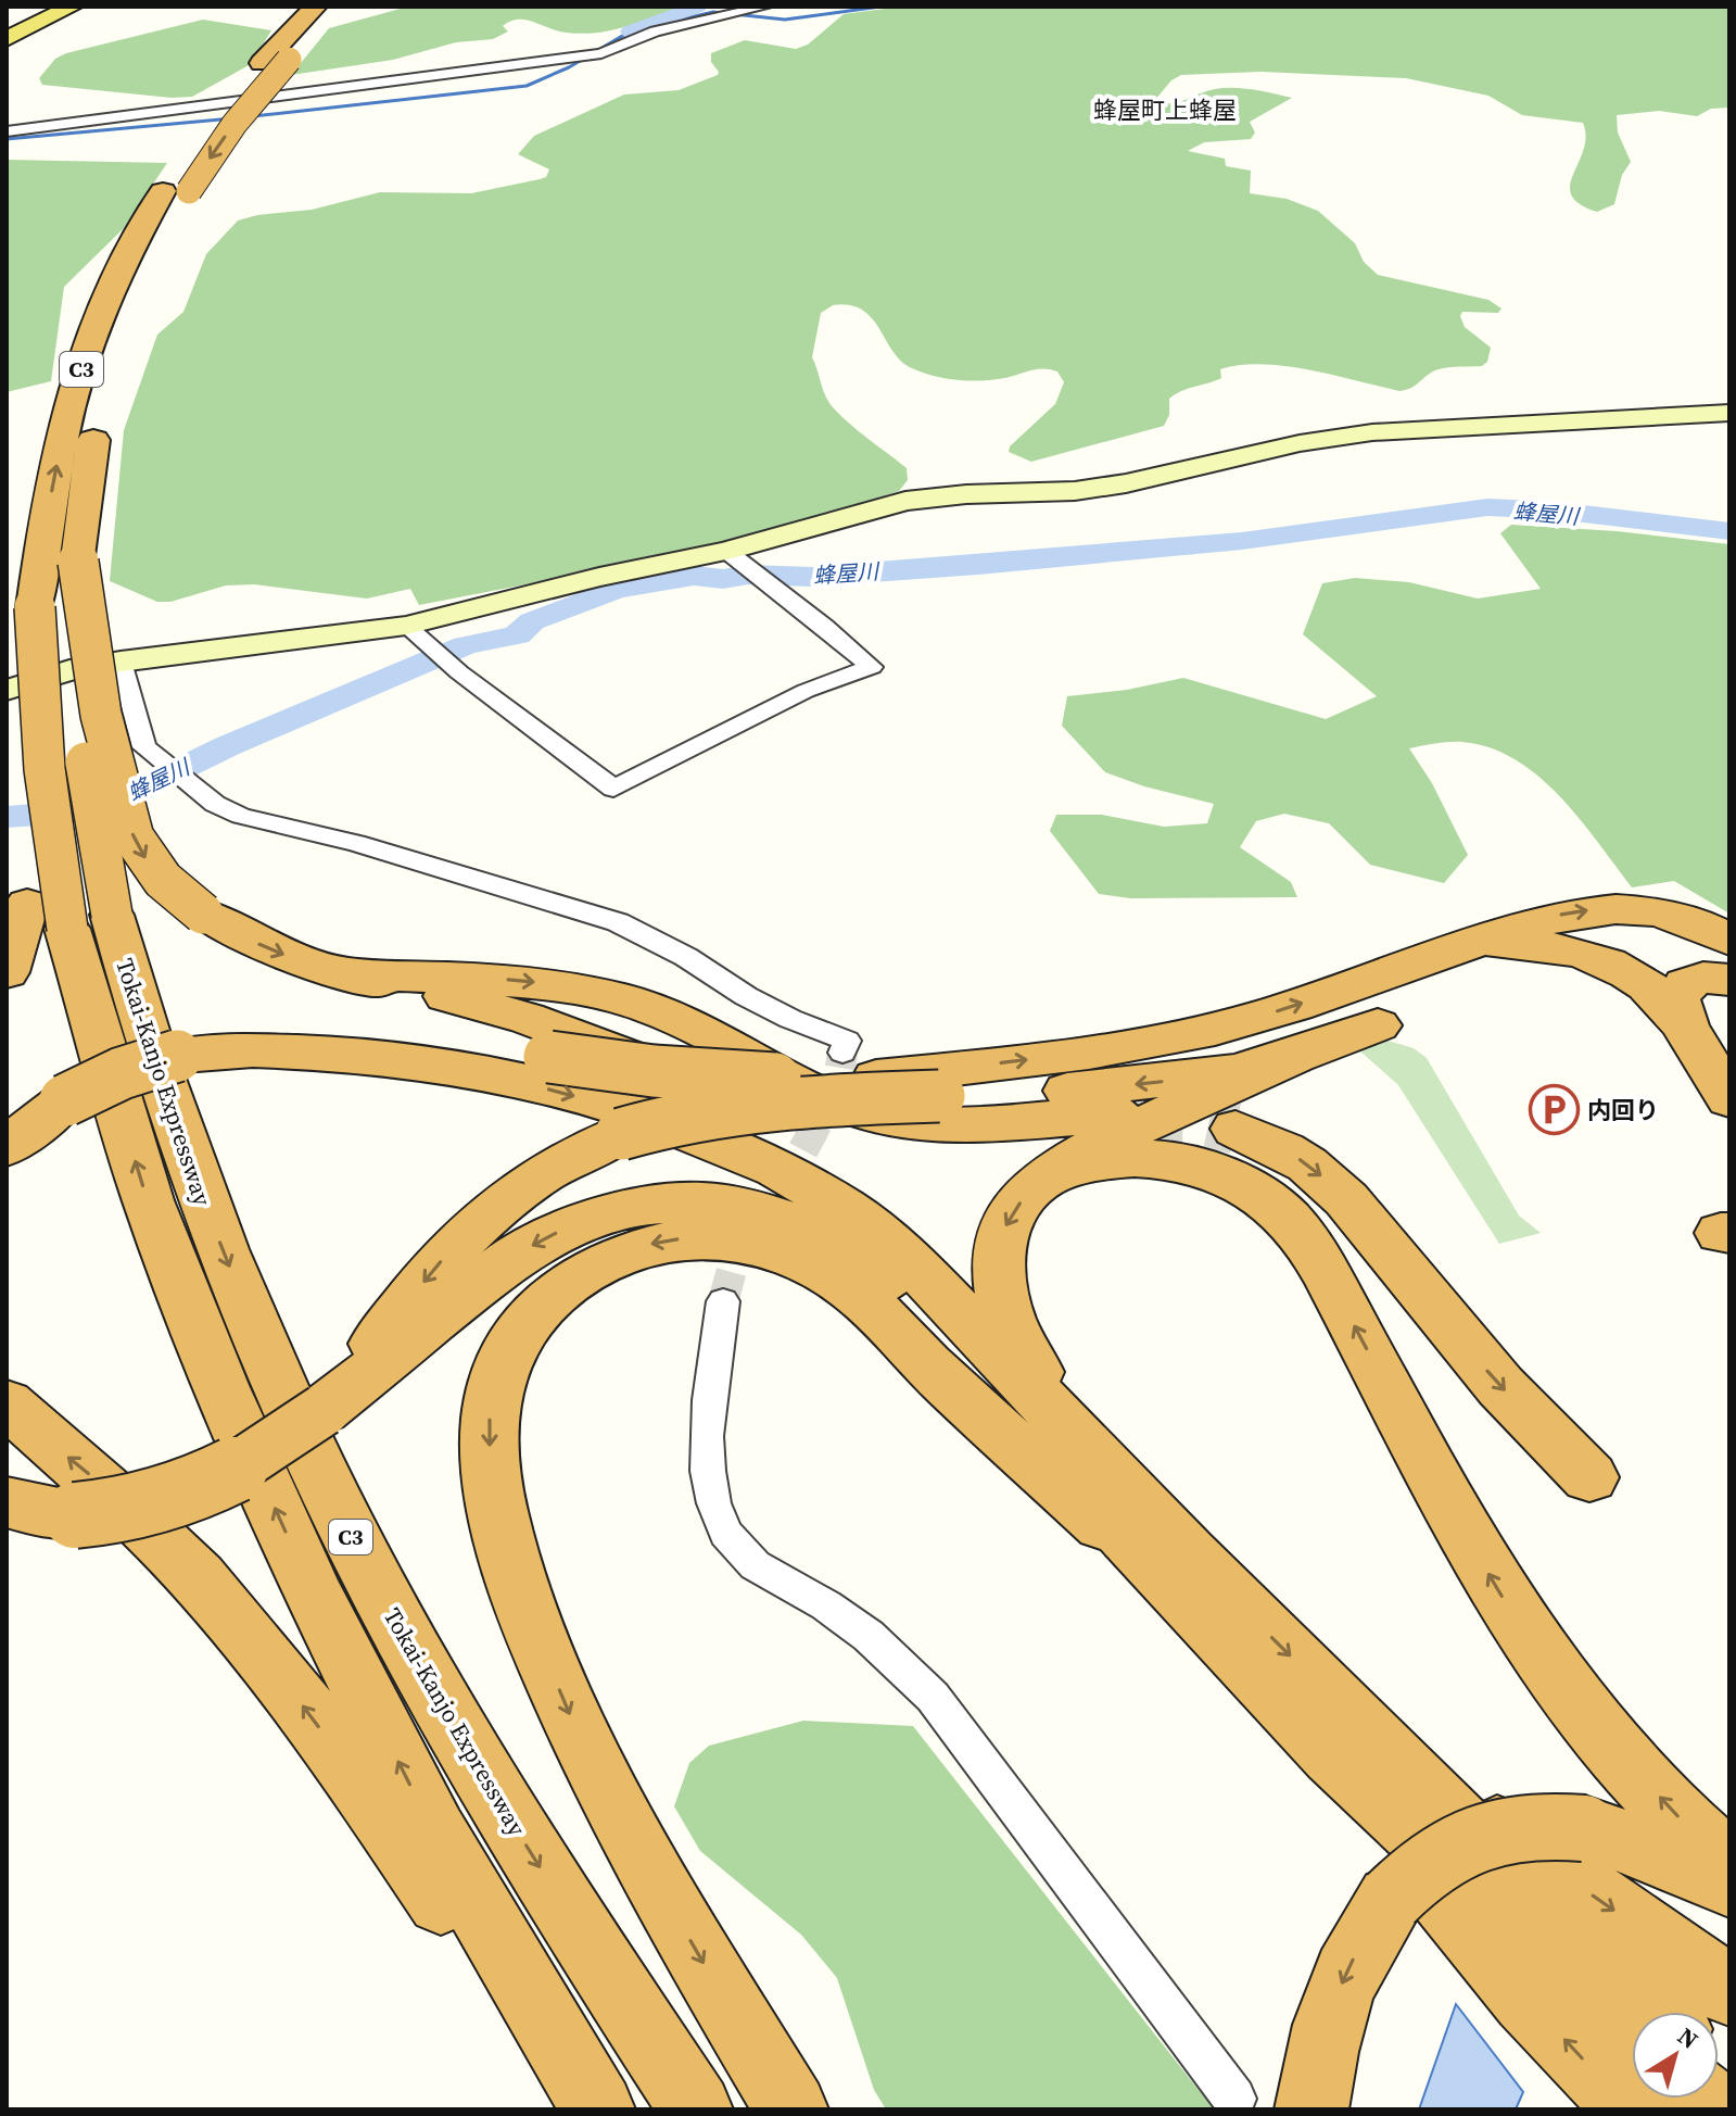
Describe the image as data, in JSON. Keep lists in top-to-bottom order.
{
  "streets": {
    "highway": ["C3", "Tokai-Kanjo Expressway"]
  },
  "districts": ["蜂屋町上蜂屋"],
  "water": ["蜂屋川"],
  "places": {
    "parking": ["内回り"]
  },
  "north": "top right"
}
